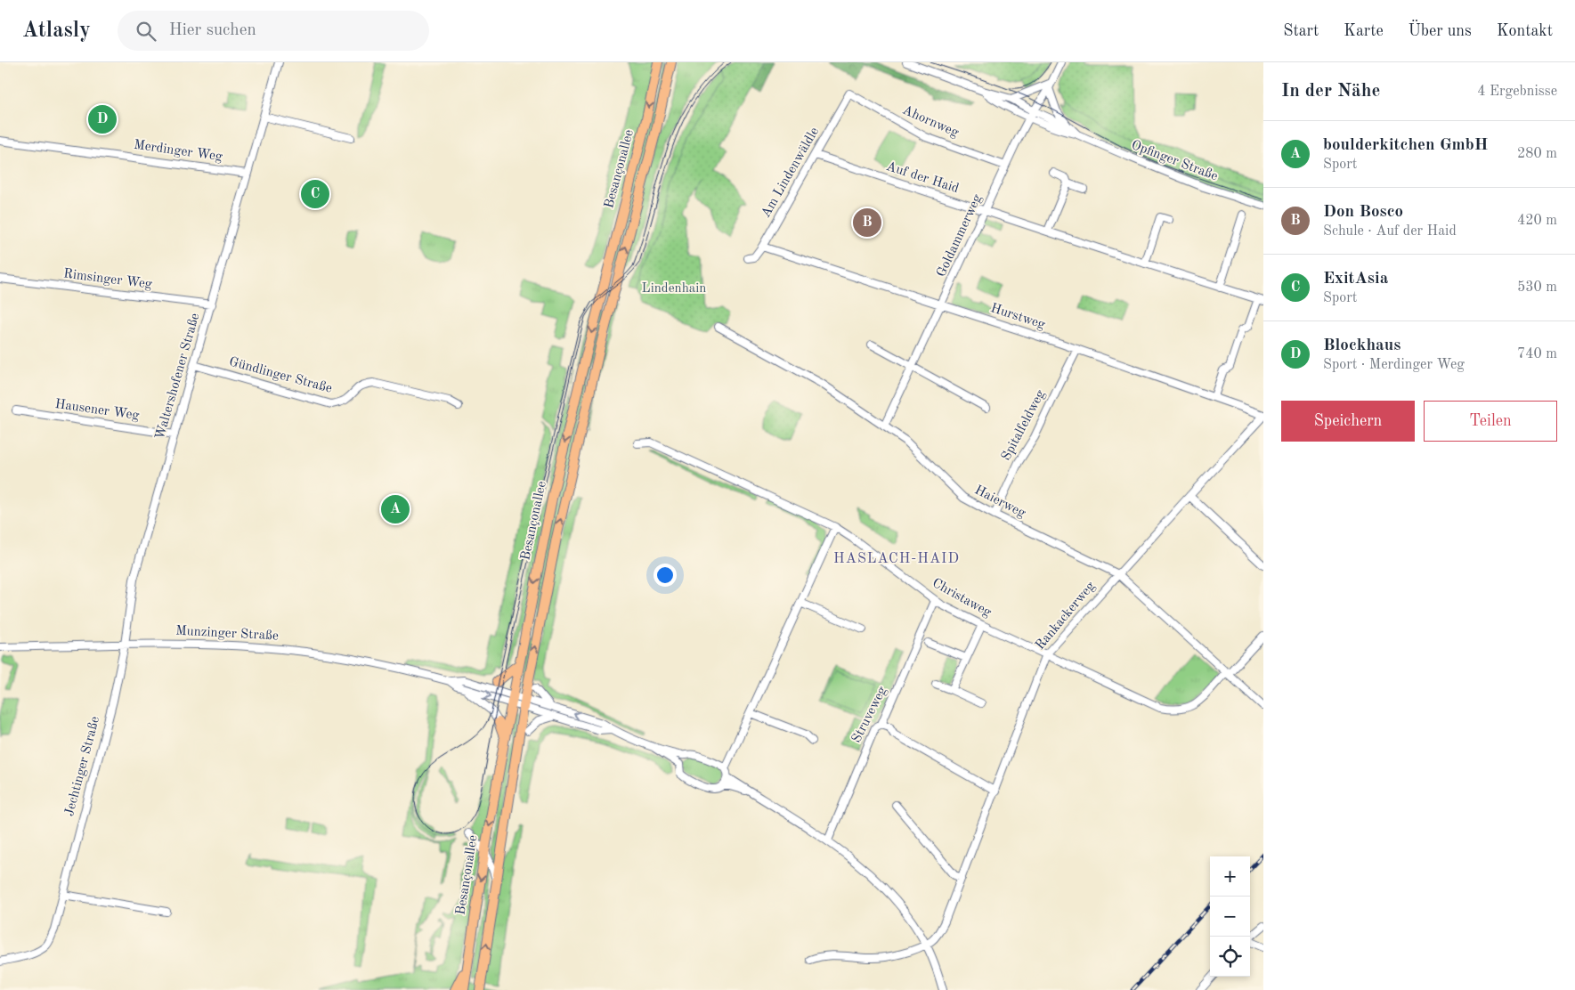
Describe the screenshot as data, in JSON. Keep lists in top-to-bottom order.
{
  "streets": {
    "main road": ["Besançonallee"],
    "street": [
      "Ahornweg",
      "Merdinger Weg",
      "Opfinger Straße",
      "Am Lindenwäldle",
      "Auf der Haid",
      "Goldammerweg",
      "Rimsinger Weg",
      "Hurstweg",
      "Gündlinger Straße",
      "Waltershofener Straße",
      "Hausener Weg",
      "Spitalfeldweg",
      "Haierweg",
      "Christaweg",
      "Rankackerweg",
      "Munzinger Straße",
      "Struveweg",
      "Jechtinger Straße"
    ]
  },
  "crossings": [
    ["Ahornweg", "Am Lindenwäldle"],
    ["Ahornweg", "Goldammerweg"],
    ["Merdinger Weg", "Waltershofener Straße"],
    ["Opfinger Straße", "Goldammerweg"],
    ["Besançonallee", "Munzinger Straße"],
    ["Am Lindenwäldle", "Auf der Haid"],
    ["Am Lindenwäldle", "Hurstweg"],
    ["Auf der Haid", "Goldammerweg"],
    ["Goldammerweg", "Hurstweg"],
    ["Goldammerweg", "Haierweg"],
    ["Rimsinger Weg", "Waltershofener Straße"],
    ["Hurstweg", "Spitalfeldweg"],
    ["Hurstweg", "Rankackerweg"],
    ["Gündlinger Straße", "Waltershofener Straße"],
    ["Waltershofener Straße", "Hausener Weg"],
    ["Waltershofener Straße", "Munzinger Straße"],
    ["Waltershofener Straße", "Jechtinger Straße"],
    ["Spitalfeldweg", "Haierweg"],
    ["Haierweg", "Christaweg"],
    ["Haierweg", "Rankackerweg"],
    ["Christaweg", "Rankackerweg"],
    ["Christaweg", "Struveweg"],
    ["Munzinger Straße", "Jechtinger Straße"]
  ],
  "districts": ["HASLACH-HAID"],
  "parks": ["Lindenhain"],
  "page": {
    "header": "Atlasly",
    "search": "Hier suchen",
    "nav": [
      "Start",
      "Karte",
      "Über uns",
      "Kontakt"
    ],
    "heading": ["In der Nähe", "4 Ergebnisse"],
    "pins": [
      "D",
      "C",
      "B",
      "A"
    ],
    "list": [
      {
        "mark": "A",
        "name": "boulderkitchen GmbH",
        "note": "Sport",
        "value": "280 m"
      },
      {
        "mark": "B",
        "name": "Don Bosco",
        "note": "Schule · Auf der Haid",
        "value": "420 m"
      },
      {
        "mark": "C",
        "name": "ExitAsia",
        "note": "Sport",
        "value": "530 m"
      },
      {
        "mark": "D",
        "name": "Blockhaus",
        "note": "Sport · Merdinger Weg",
        "value": "740 m"
      }
    ],
    "buttons": ["Speichern", "Teilen"],
    "map_buttons": ["+", "−"]
  }
}
